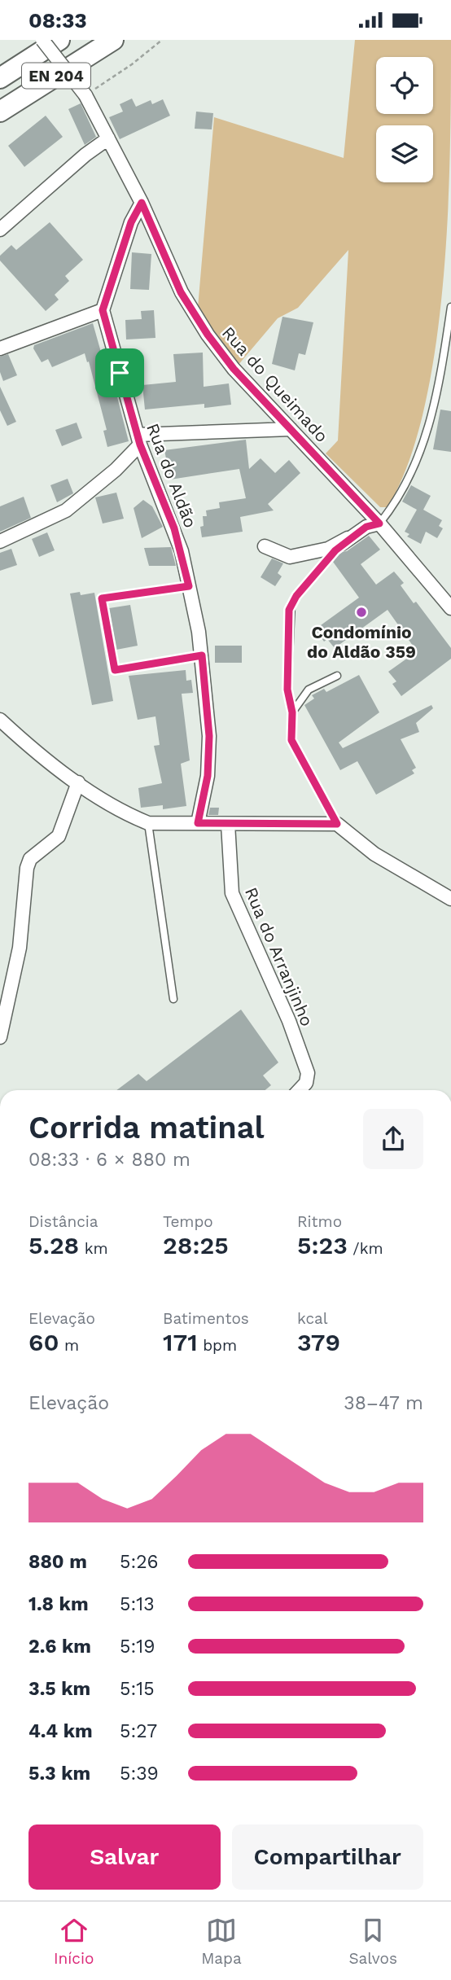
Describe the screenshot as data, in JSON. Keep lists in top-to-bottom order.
{
  "streets": {
    "main road": ["EN 204"],
    "street": ["Rua do Queimado", "Rua do Aldão", "Rua do Arranjinho"]
  },
  "places": ["Condomínio do Aldão 359"],
  "page": {
    "status": "08:33",
    "heading": ["Corrida matinal", "08:33 · 6 × 880 m"],
    "stats": [
      ["Distância", "5.28 km"],
      ["Tempo", "28:25"],
      ["Ritmo", "5:23 /km"],
      ["Elevação", "60 m"],
      ["Batimentos", "171 bpm"],
      ["kcal", "379"]
    ],
    "chart": ["Elevação", "38–47 m"],
    "list": [
      {
        "name": "880 m",
        "note": "5:26"
      },
      {
        "name": "1.8 km",
        "note": "5:13"
      },
      {
        "name": "2.6 km",
        "note": "5:19"
      },
      {
        "name": "3.5 km",
        "note": "5:15"
      },
      {
        "name": "4.4 km",
        "note": "5:27"
      },
      {
        "name": "5.3 km",
        "note": "5:39"
      }
    ],
    "buttons": ["Salvar", "Compartilhar"],
    "tabs": ["Início", "Mapa", "Salvos"]
  }
}
